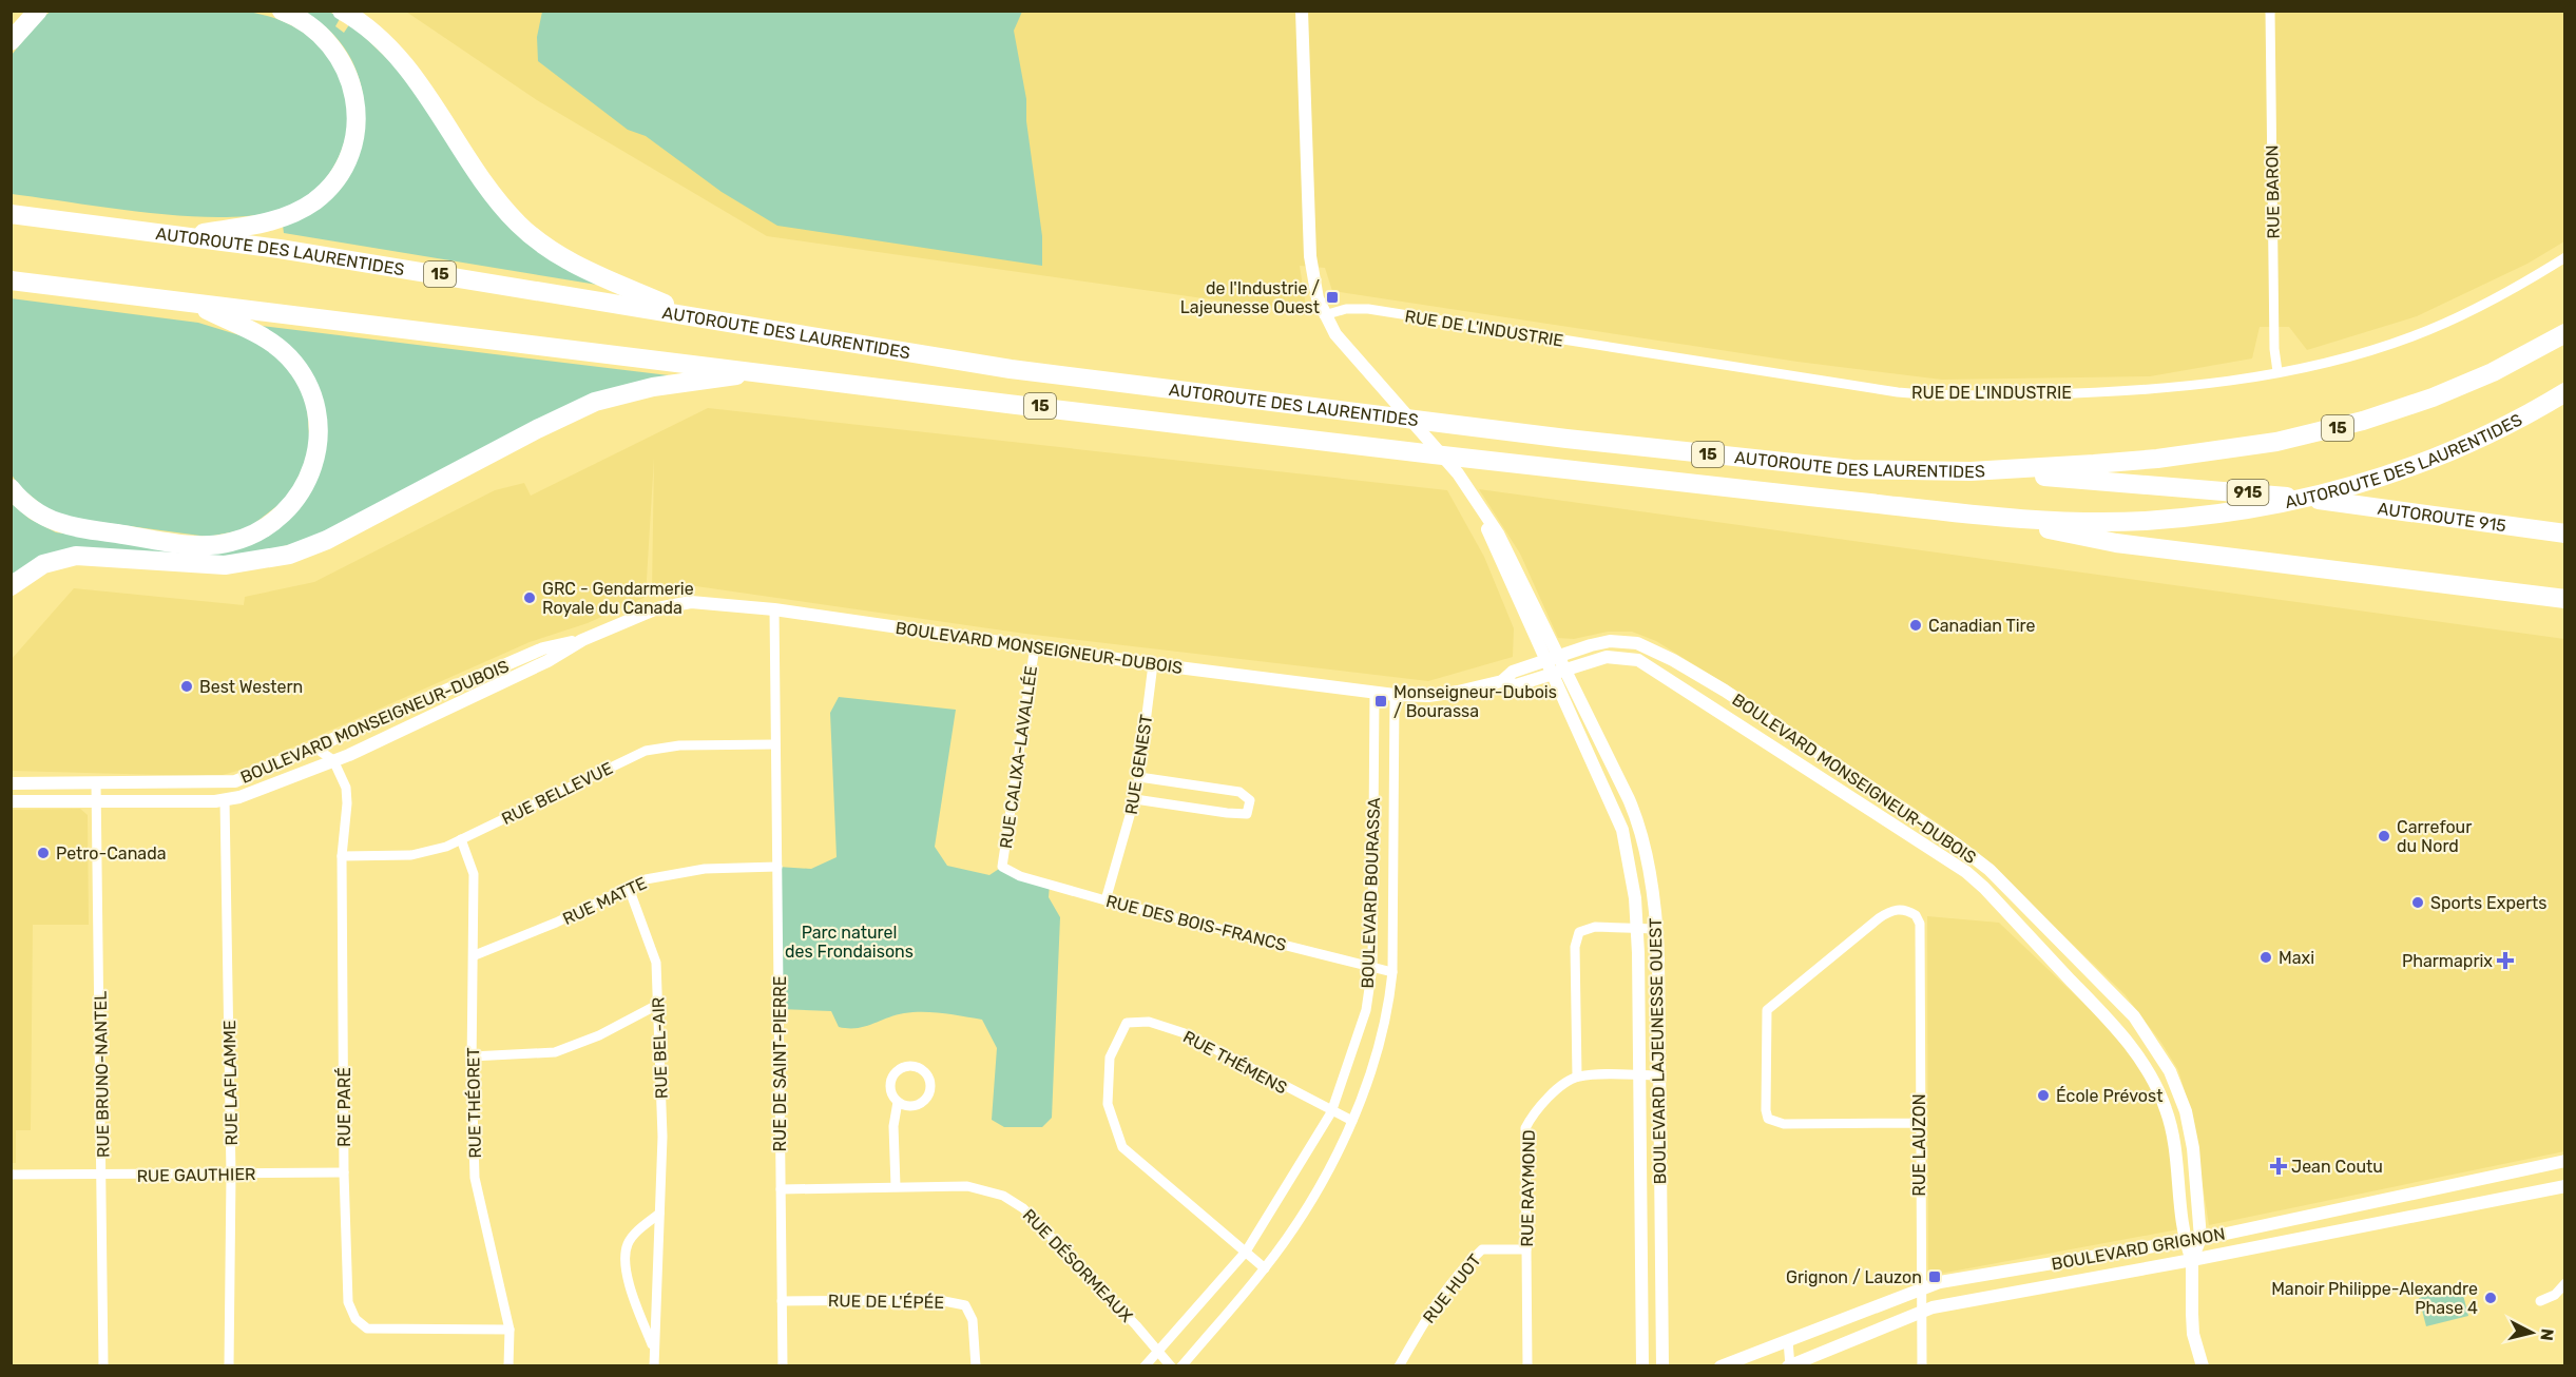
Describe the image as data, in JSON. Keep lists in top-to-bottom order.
{
  "streets": {
    "highway": [
      "AUTOROUTE DES LAURENTIDES",
      "15",
      "915",
      "AUTOROUTE 915"
    ],
    "street": [
      "RUE BARON",
      "RUE DE L'INDUSTRIE",
      "BOULEVARD MONSEIGNEUR-DUBOIS",
      "RUE CALIXA-LAVALLÉE",
      "RUE GENEST",
      "RUE BELLEVUE",
      "BOULEVARD BOURASSA",
      "RUE MATTE",
      "RUE DES BOIS-FRANCS",
      "RUE BEL-AIR",
      "BOULEVARD LAJEUNESSE OUEST",
      "RUE THÉMENS",
      "RUE DE SAINT-PIERRE",
      "RUE BRUNO-NANTEL",
      "RUE LAFLAMME",
      "RUE THÉORET",
      "RUE PARÉ",
      "RUE LAUZON",
      "RUE GAUTHIER",
      "RUE RAYMOND",
      "BOULEVARD GRIGNON",
      "RUE DÉSORMEAUX",
      "RUE HUOT",
      "RUE DE L'ÉPÉE"
    ]
  },
  "crossings": [
    ["RUE BARON", "RUE DE L'INDUSTRIE"],
    ["AUTOROUTE DES LAURENTIDES", "AUTOROUTE 915"],
    ["RUE DE L'INDUSTRIE", "BOULEVARD LAJEUNESSE OUEST"],
    ["BOULEVARD MONSEIGNEUR-DUBOIS", "RUE CALIXA-LAVALLÉE"],
    ["BOULEVARD MONSEIGNEUR-DUBOIS", "RUE GENEST"],
    ["BOULEVARD MONSEIGNEUR-DUBOIS", "BOULEVARD BOURASSA"],
    ["BOULEVARD MONSEIGNEUR-DUBOIS", "BOULEVARD LAJEUNESSE OUEST"],
    ["BOULEVARD MONSEIGNEUR-DUBOIS", "RUE DE SAINT-PIERRE"],
    ["BOULEVARD MONSEIGNEUR-DUBOIS", "RUE BRUNO-NANTEL"],
    ["BOULEVARD MONSEIGNEUR-DUBOIS", "RUE LAFLAMME"],
    ["BOULEVARD MONSEIGNEUR-DUBOIS", "RUE PARÉ"],
    ["BOULEVARD MONSEIGNEUR-DUBOIS", "BOULEVARD GRIGNON"],
    ["RUE CALIXA-LAVALLÉE", "RUE DES BOIS-FRANCS"],
    ["RUE GENEST", "RUE DES BOIS-FRANCS"],
    ["RUE BELLEVUE", "RUE DE SAINT-PIERRE"],
    ["RUE BELLEVUE", "RUE THÉORET"],
    ["RUE BELLEVUE", "RUE PARÉ"],
    ["BOULEVARD BOURASSA", "RUE DES BOIS-FRANCS"],
    ["BOULEVARD BOURASSA", "RUE THÉMENS"],
    ["BOULEVARD BOURASSA", "RUE DÉSORMEAUX"],
    ["RUE MATTE", "RUE BEL-AIR"],
    ["RUE MATTE", "RUE DE SAINT-PIERRE"],
    ["RUE MATTE", "RUE THÉORET"],
    ["RUE DE SAINT-PIERRE", "RUE DÉSORMEAUX"],
    ["RUE DE SAINT-PIERRE", "RUE DE L'ÉPÉE"],
    ["RUE BRUNO-NANTEL", "RUE GAUTHIER"],
    ["RUE LAFLAMME", "RUE GAUTHIER"],
    ["RUE THÉORET", "RUE PARÉ"],
    ["RUE PARÉ", "RUE GAUTHIER"],
    ["RUE LAUZON", "BOULEVARD GRIGNON"],
    ["RUE RAYMOND", "RUE HUOT"]
  ],
  "parks": ["Parc naturel des Frondaisons"],
  "places": {
    "transit": ["de l'Industrie / Lajeunesse Ouest", "Monseigneur-Dubois / Bourassa", "Grignon / Lauzon"],
    "other": [
      "GRC - Gendarmerie Royale du Canada",
      "Canadian Tire",
      "Best Western",
      "Carrefour du Nord",
      "Petro-Canada",
      "Sports Experts",
      "Maxi",
      "École Prévost",
      "Manoir Philippe-Alexandre Phase 4"
    ],
    "health": ["Pharmaprix", "Jean Coutu"]
  },
  "north": "right"
}
